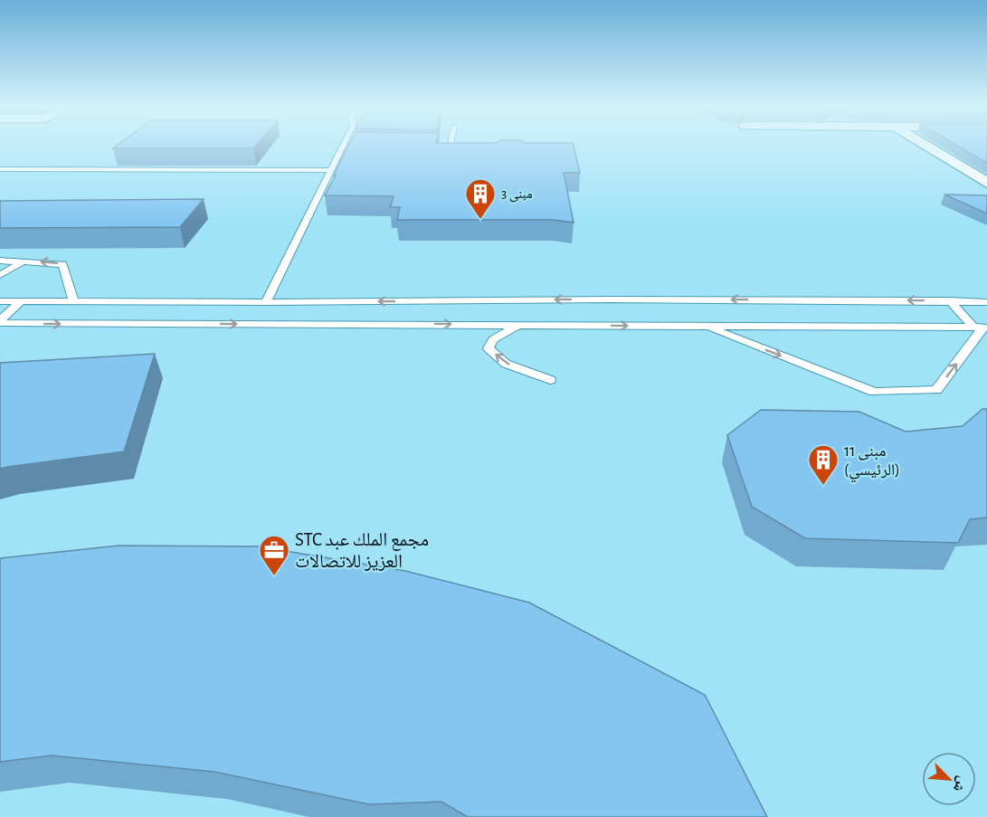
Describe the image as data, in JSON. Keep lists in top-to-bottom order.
{
  "places": {
    "building": ["مبنى 3", "مبنى 11 (الرئيسي)"],
    "office": ["STC مجمع الملك عبد العزيز للاتصالات"]
  },
  "north": "bottom right"
}
